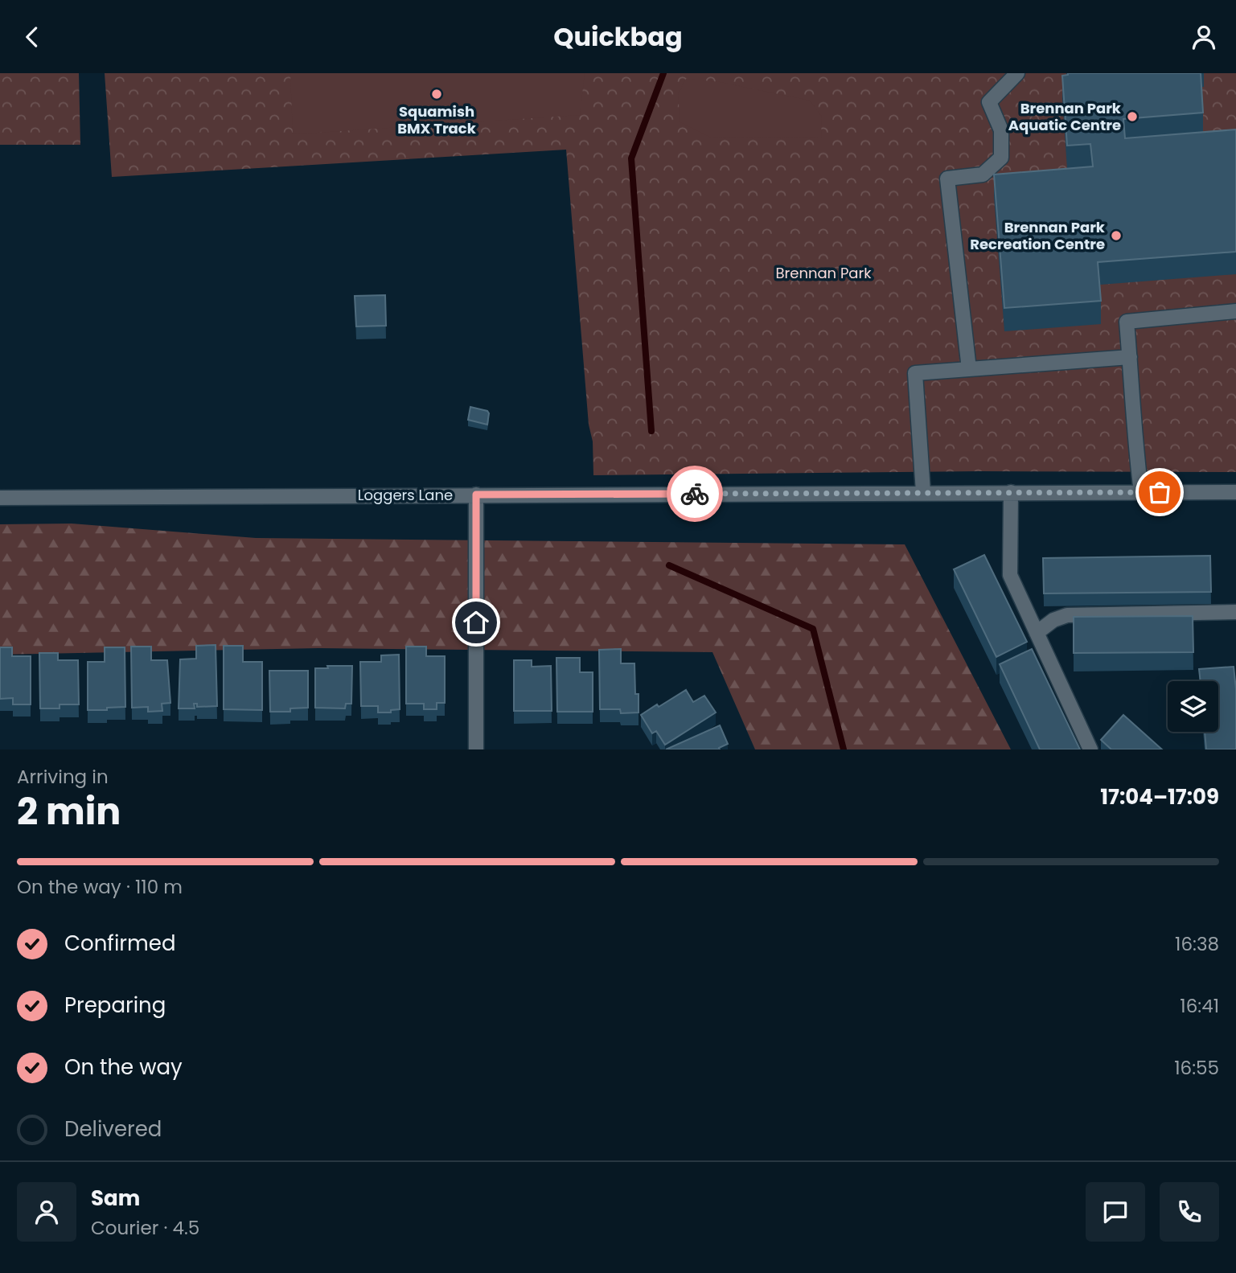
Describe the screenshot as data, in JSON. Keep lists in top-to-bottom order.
{
  "streets": {
    "street": ["Loggers Lane"]
  },
  "parks": ["Brennan Park"],
  "places": ["Squamish BMX Track", "Brennan Park Aquatic Centre", "Brennan Park Recreation Centre"],
  "page": {
    "header": "Quickbag",
    "heading": ["2 min", "Arriving in", "17:04–17:09"],
    "panel": ["Sam", "Courier · 4.5"],
    "bar": "On the way · 110 m",
    "list": [
      ["Confirmed", "16:38"],
      ["Preparing", "16:41"],
      ["On the way", "16:55"],
      "Delivered"
    ]
  }
}
